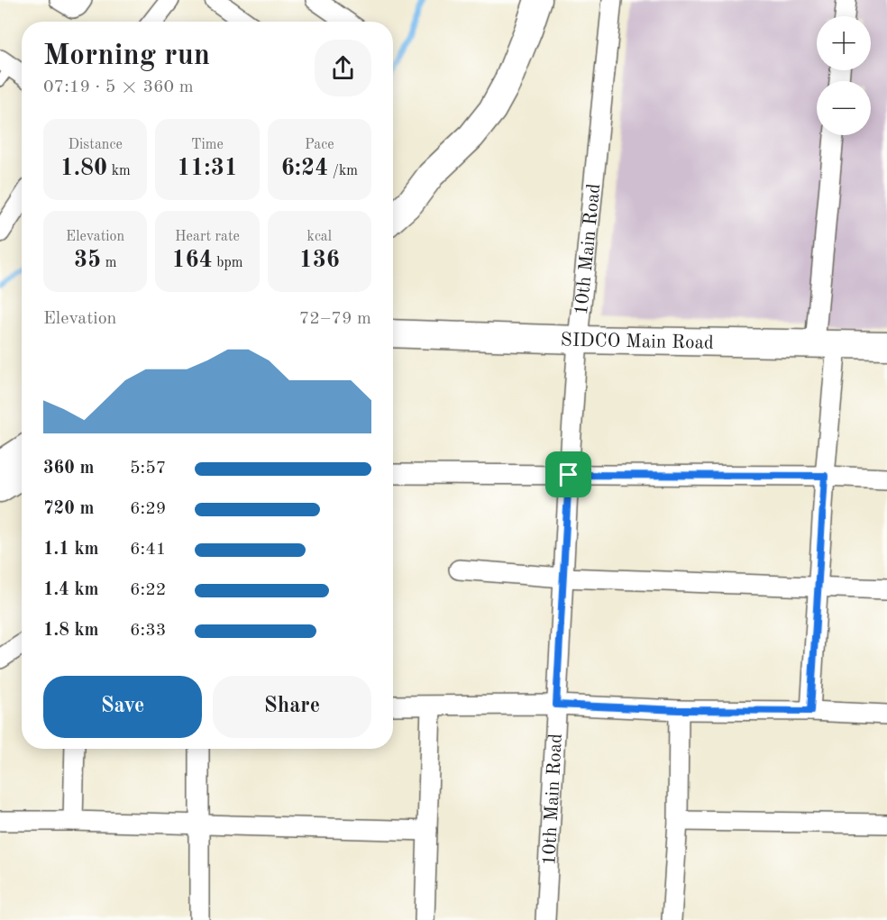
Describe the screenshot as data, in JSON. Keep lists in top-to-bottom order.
{
  "streets": {
    "main road": ["SIDCO Main Road"],
    "street": ["10th Main Road"]
  },
  "crossings": [
    ["10th Main Road", "SIDCO Main Road"]
  ],
  "page": {
    "map_buttons": ["+", "−"],
    "heading": ["Morning run", "07:19 · 5 × 360 m"],
    "stats": [
      ["Distance", "1.80 km"],
      ["Time", "11:31"],
      ["Pace", "6:24 /km"],
      ["Elevation", "35 m"],
      ["Heart rate", "164 bpm"],
      ["kcal", "136"]
    ],
    "chart": ["Elevation", "72–79 m"],
    "list": [
      {
        "name": "360 m",
        "note": "5:57"
      },
      {
        "name": "720 m",
        "note": "6:29"
      },
      {
        "name": "1.1 km",
        "note": "6:41"
      },
      {
        "name": "1.4 km",
        "note": "6:22"
      },
      {
        "name": "1.8 km",
        "note": "6:33"
      }
    ],
    "buttons": ["Save", "Share"]
  }
}
